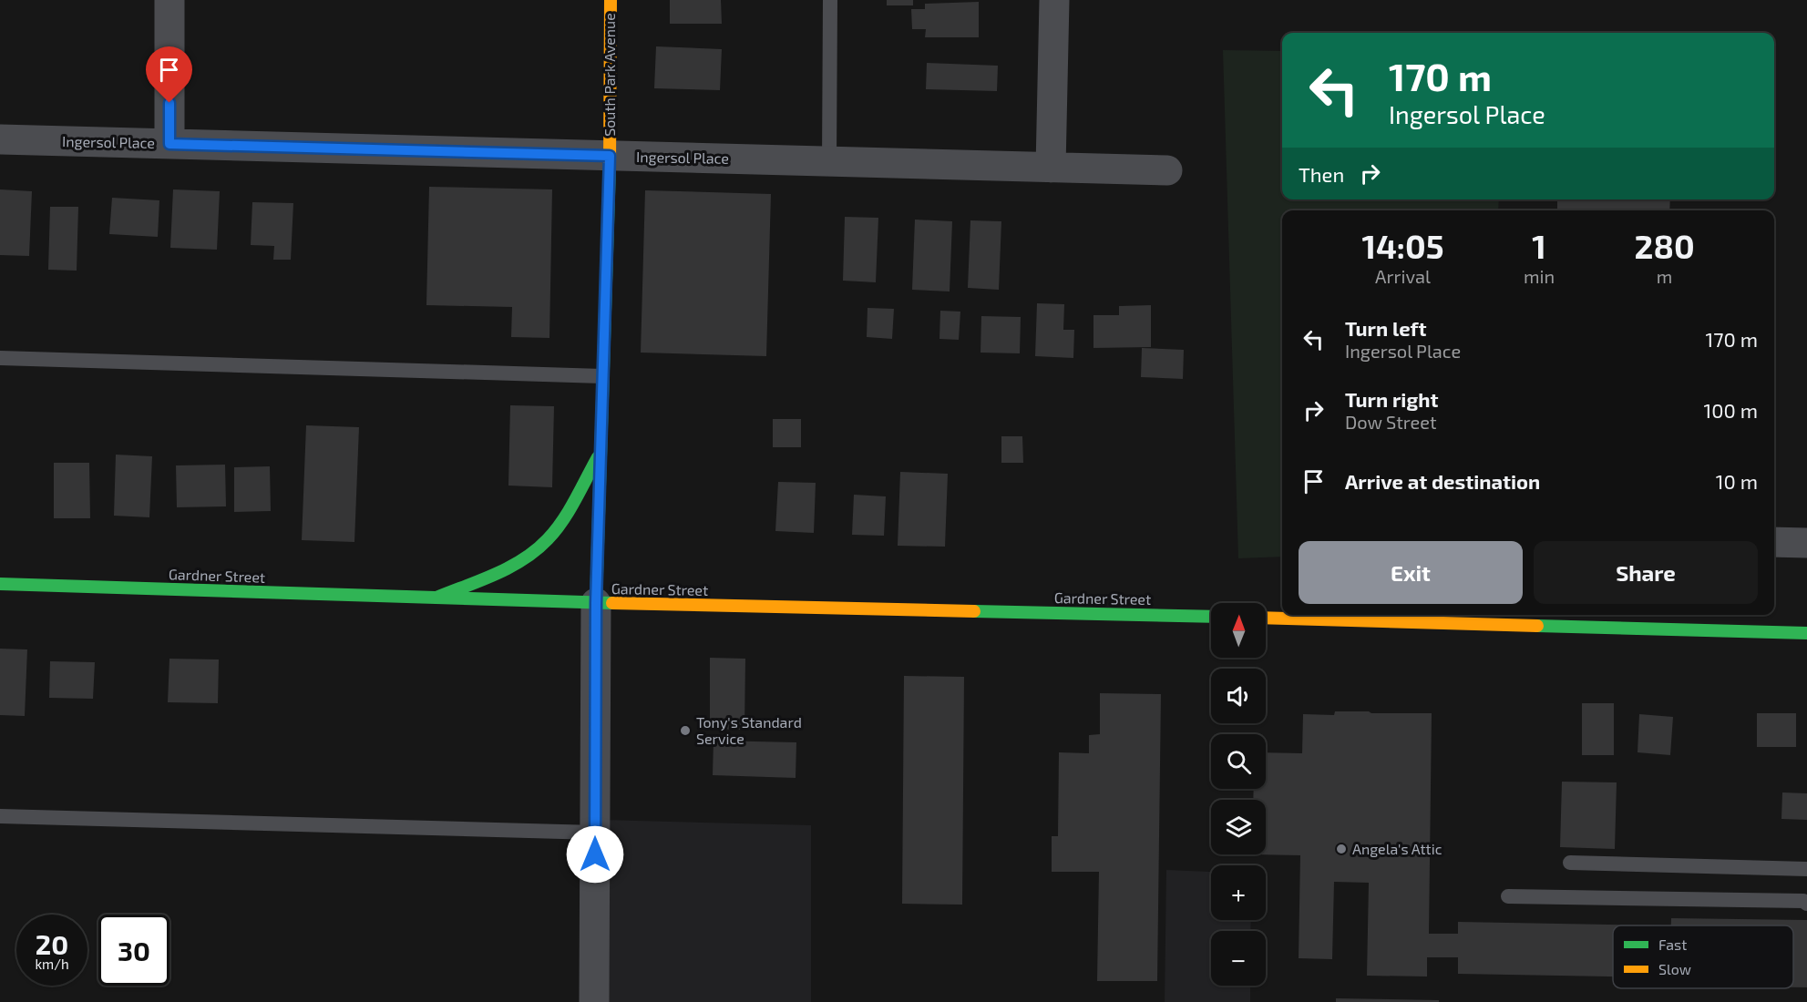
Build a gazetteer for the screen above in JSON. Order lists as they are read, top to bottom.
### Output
{
  "streets": {
    "main road": ["South Park Avenue", "Gardner Street"],
    "street": ["Ingersol Place"]
  },
  "crossings": [
    ["South Park Avenue", "Ingersol Place"],
    ["South Park Avenue", "Gardner Street"]
  ],
  "places": ["Tony's Standard Service", "Angela's Attic"],
  "legend": ["Fast", "Slow"],
  "north": "top",
  "page": {
    "turn": ["170 m", "Ingersol Place"],
    "then": "Then",
    "eta": [
      "14:05",
      "Arrival",
      "1",
      "min",
      "280",
      "m"
    ],
    "list": [
      {
        "name": "Turn left",
        "note": "Ingersol Place",
        "value": "170 m"
      },
      {
        "name": "Turn right",
        "note": "Dow Street",
        "value": "100 m"
      },
      {
        "name": "Arrive at destination",
        "value": "10 m"
      }
    ],
    "buttons": ["Exit", "Share"],
    "map_buttons": ["+", "−"],
    "speed": "20 km/h",
    "limit": "30"
  }
}
